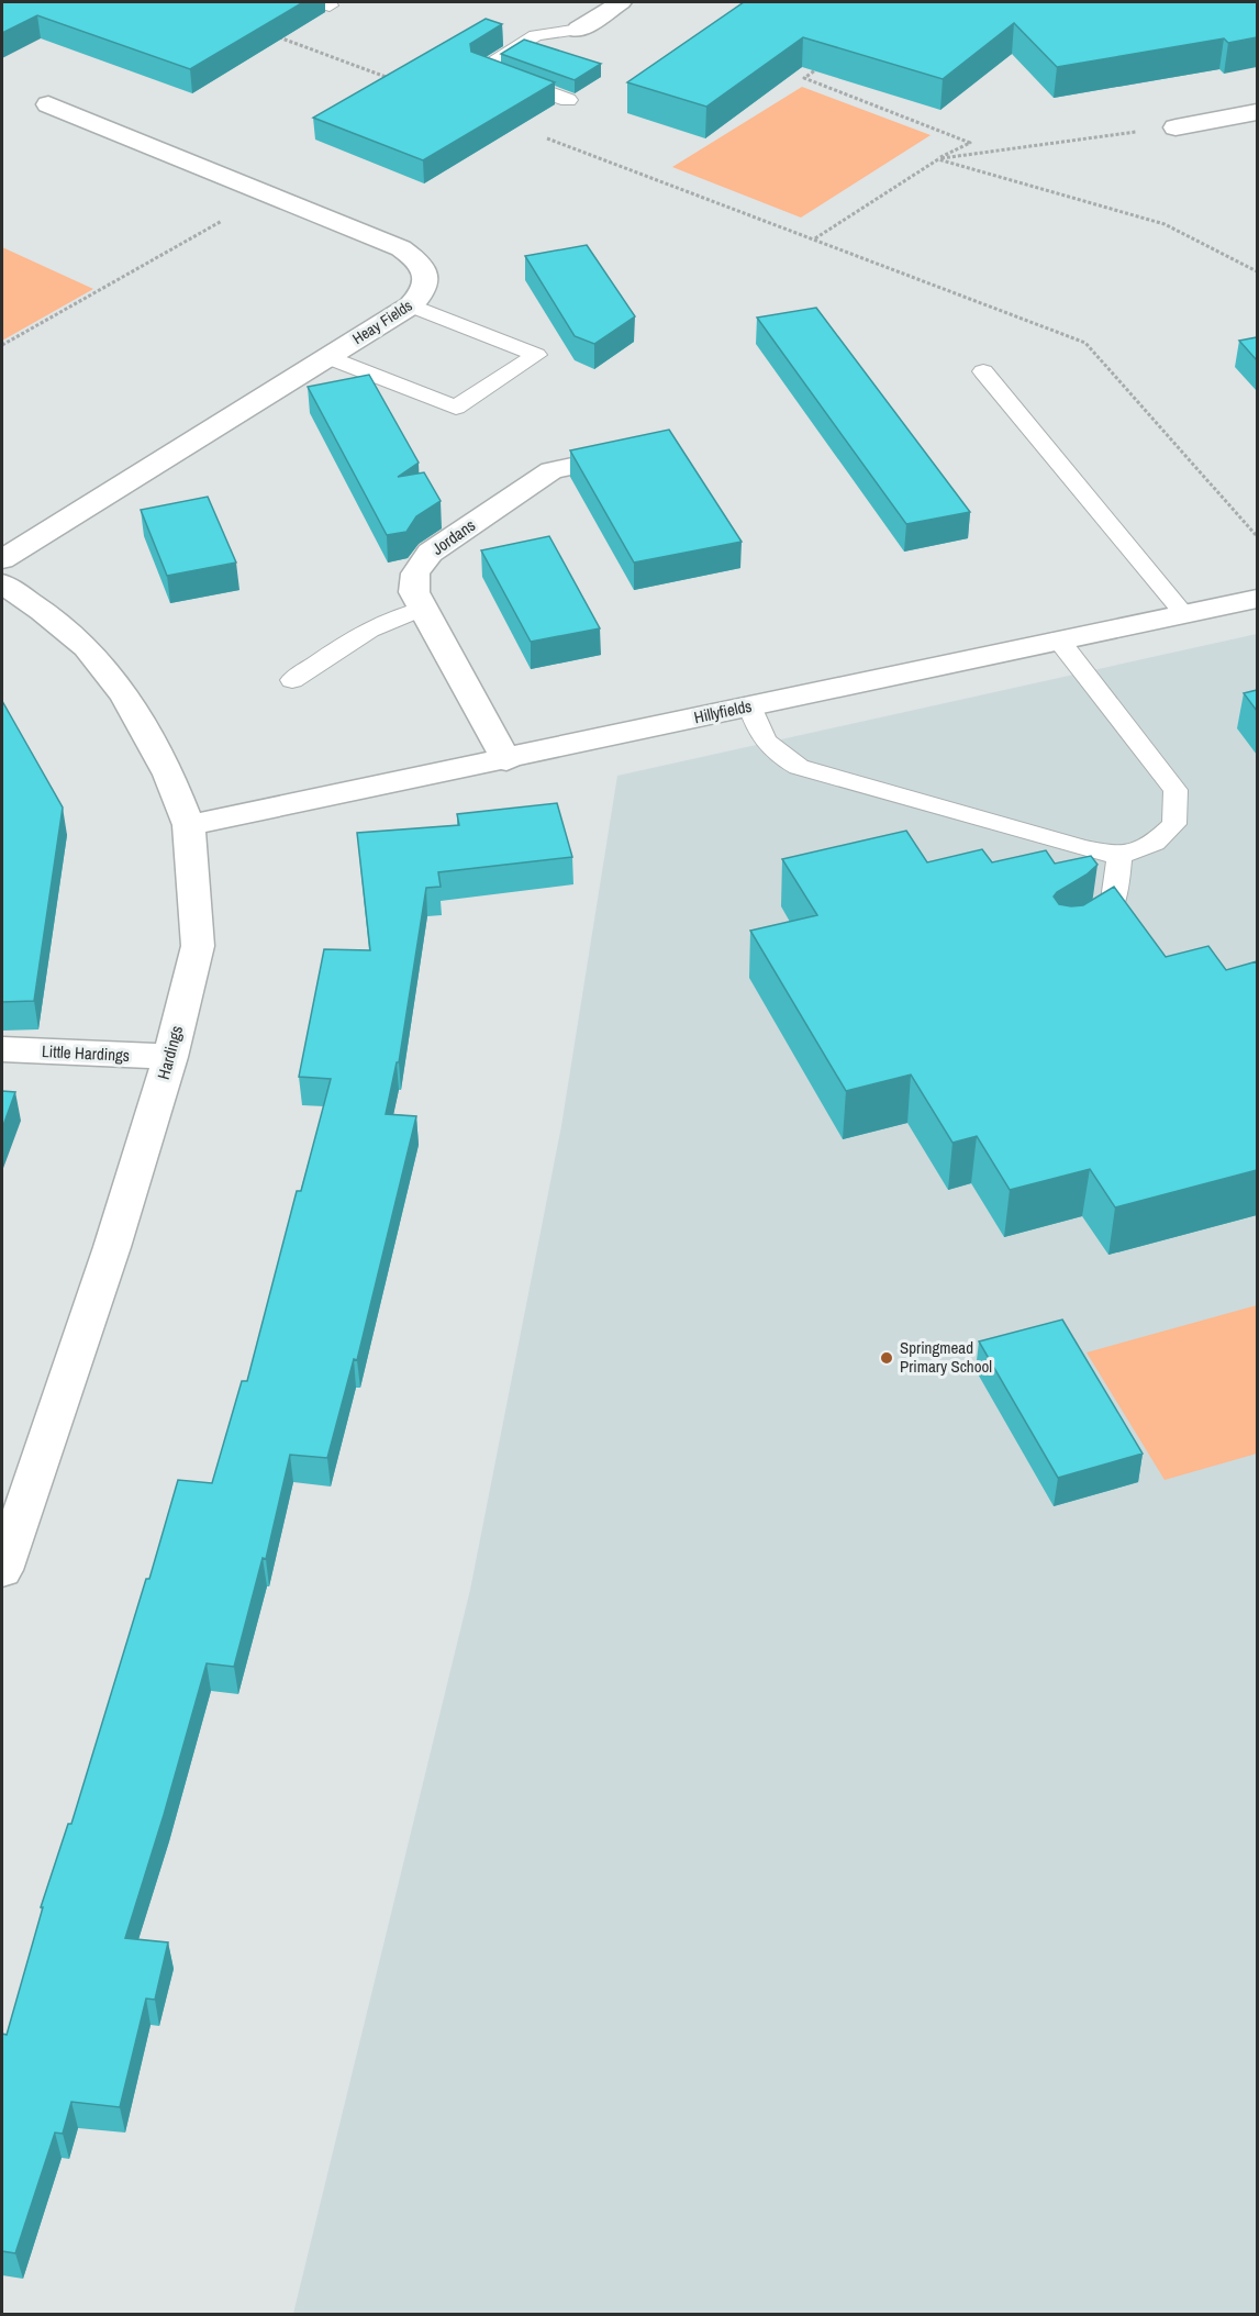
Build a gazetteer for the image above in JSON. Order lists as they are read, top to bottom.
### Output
{
  "streets": {
    "street": [
      "Heay Fields",
      "Jordans",
      "Hillyfields",
      "Hardings",
      "Little Hardings"
    ]
  },
  "crossings": [
    ["Jordans", "Hillyfields"],
    ["Hillyfields", "Hardings"],
    ["Hardings", "Little Hardings"]
  ],
  "places": ["Springmead Primary School"]
}
